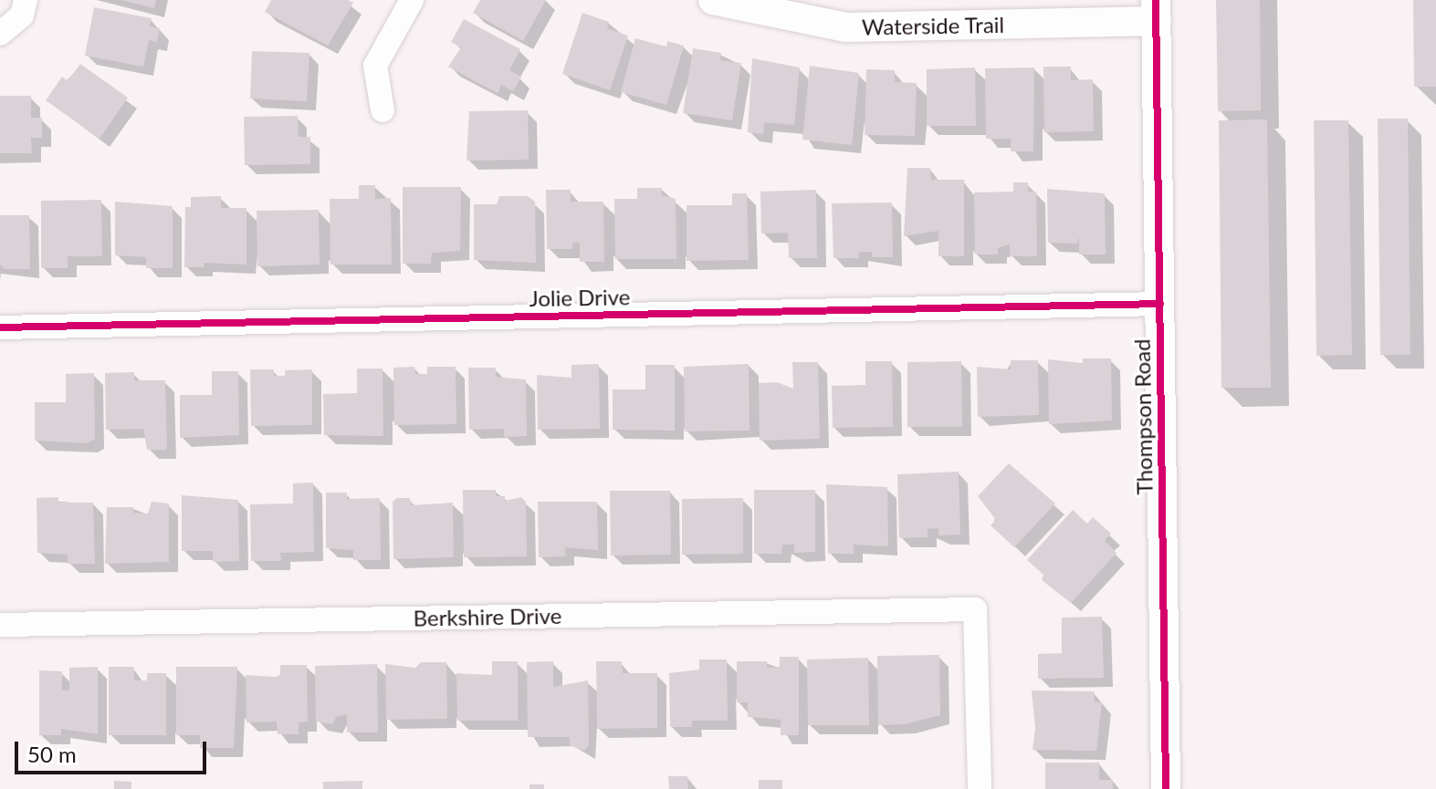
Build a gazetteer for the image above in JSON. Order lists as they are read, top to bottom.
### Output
{
  "streets": {
    "street": [
      "Waterside Trail",
      "Jolie Drive",
      "Thompson Road",
      "Berkshire Drive"
    ]
  },
  "crossings": [
    ["Waterside Trail", "Thompson Road"],
    ["Jolie Drive", "Thompson Road"]
  ],
  "scale_bar": "50 m"
}
